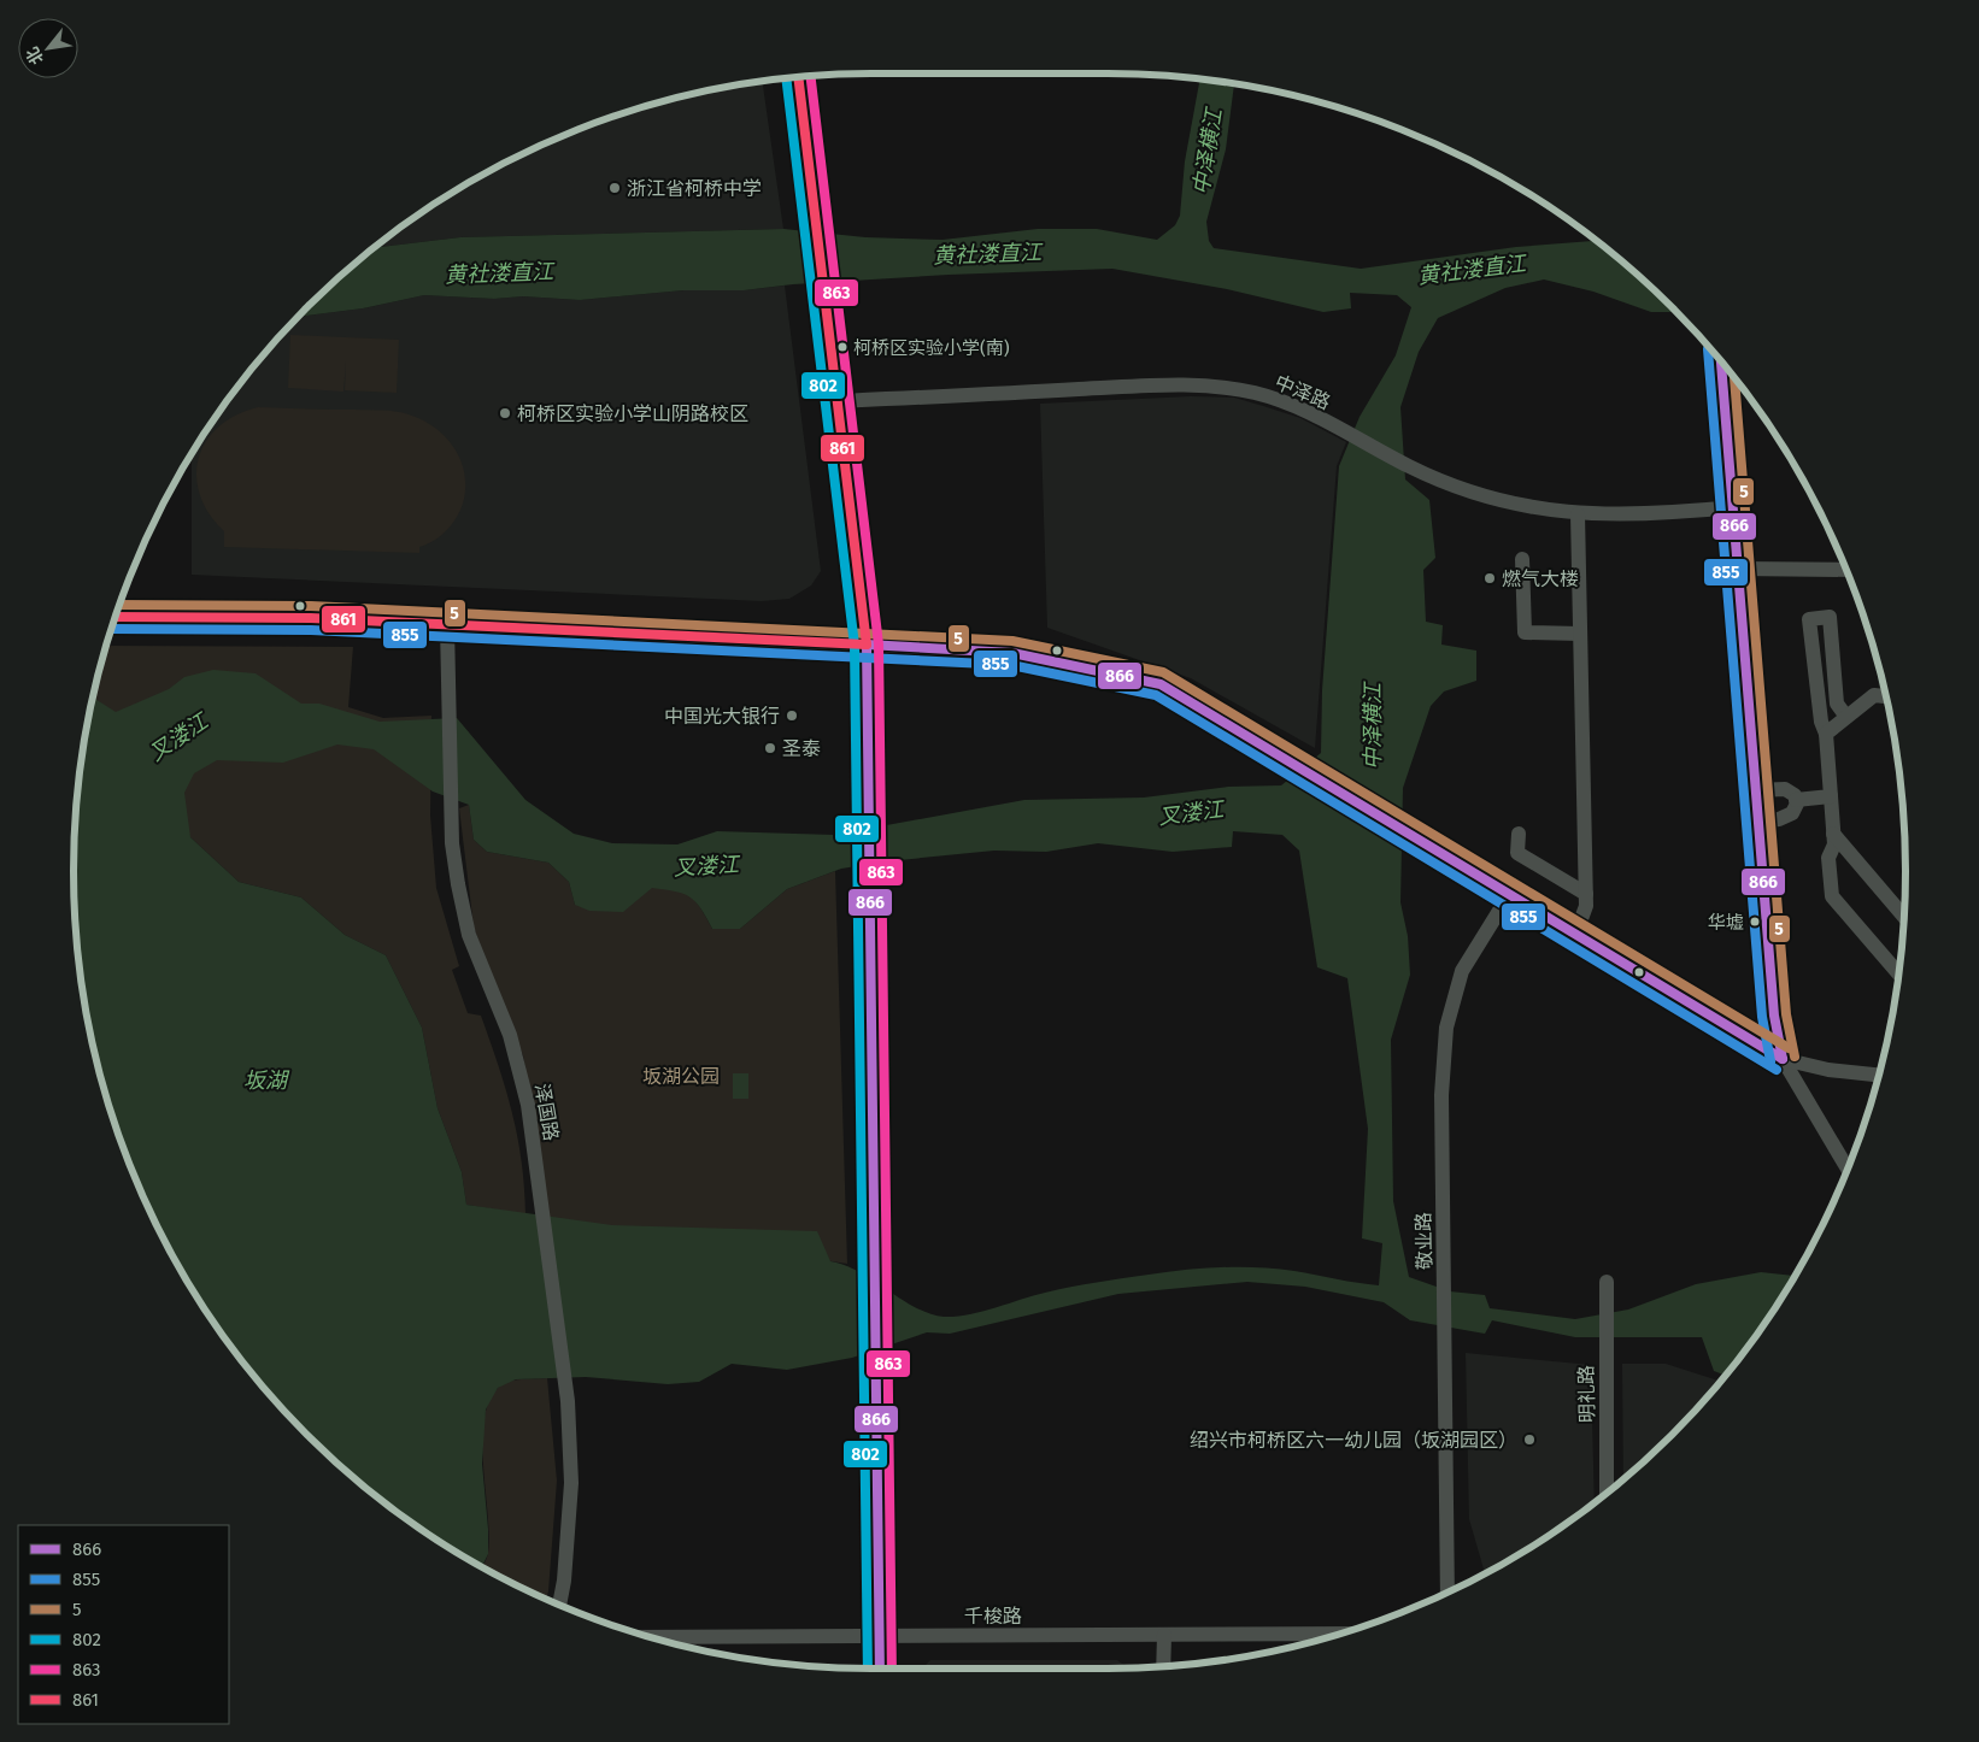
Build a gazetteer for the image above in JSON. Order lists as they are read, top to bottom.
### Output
{
  "streets": {
    "street": [
      "中泽路",
      "泽国路",
      "敬业路",
      "明礼路",
      "千梭路"
    ]
  },
  "water": [
    "中泽横江",
    "黄社溇直江",
    "叉溇江",
    "坂湖"
  ],
  "parks": ["坂湖公园"],
  "places": [
    "浙江省柯桥中学",
    "柯桥区实验小学(南)",
    "柯桥区实验小学山阴路校区",
    "燃气大楼",
    "中国光大银行",
    "圣泰",
    "华墟",
    "绍兴市柯桥区六一幼儿园（坂湖园区）"
  ],
  "lines": [
    "transit line 863",
    "transit line 861",
    "transit line 802",
    "transit line 855",
    "transit line 866",
    "transit line 5"
  ],
  "legend": [
    "866",
    "855",
    "5",
    "802",
    "863",
    "861"
  ],
  "north": "bottom left"
}
